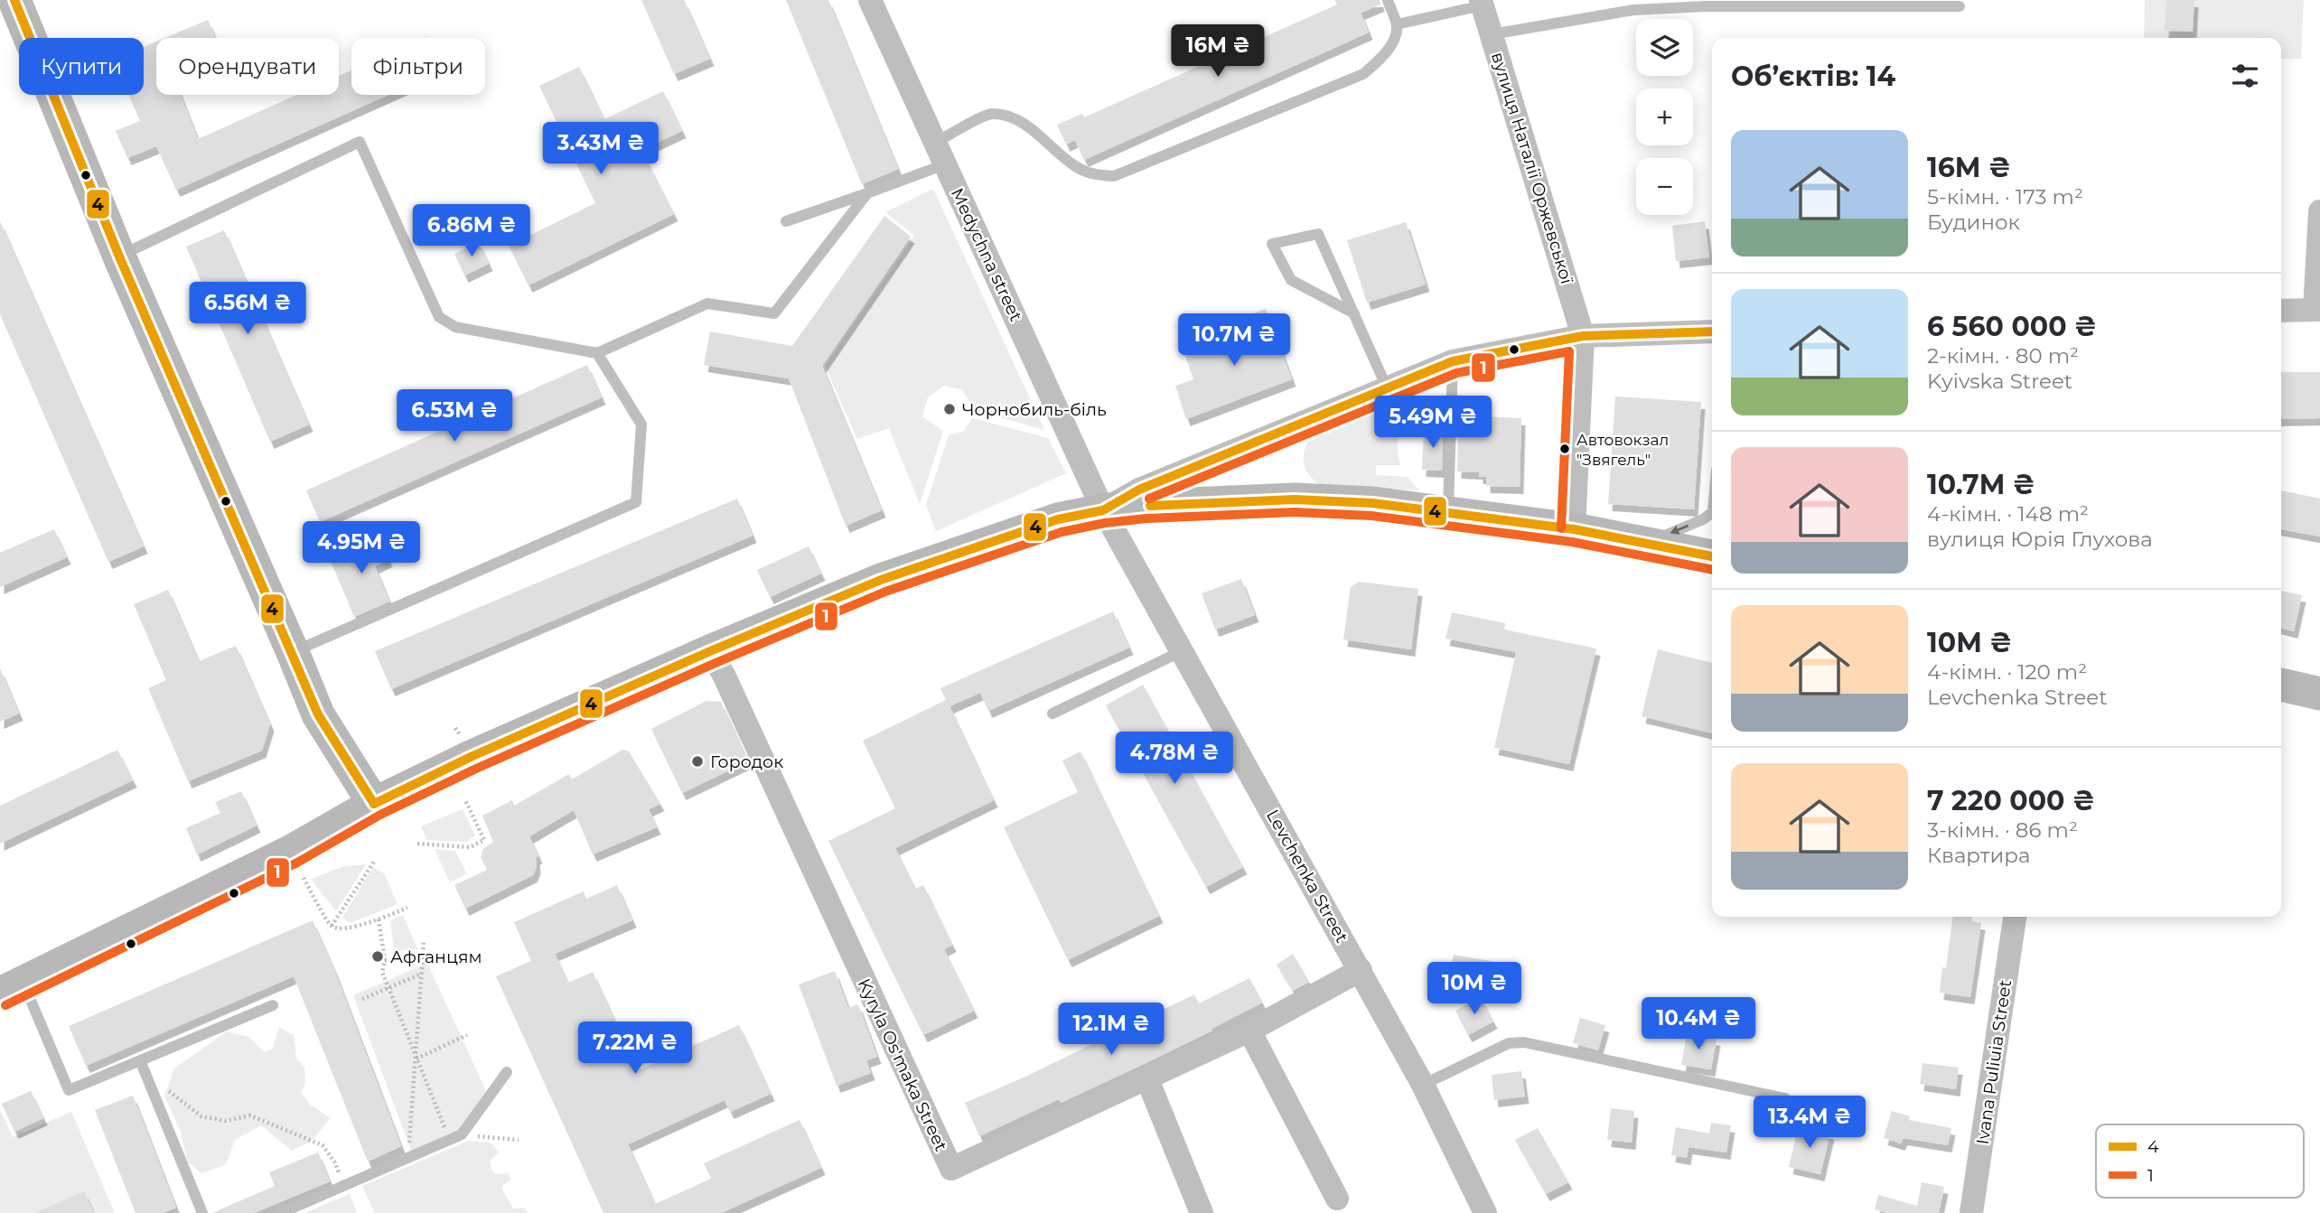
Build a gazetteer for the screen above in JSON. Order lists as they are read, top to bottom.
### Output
{
  "streets": {
    "street": [
      "вулиця Наталії Оржевської",
      "Medychna street",
      "Levchenka Street",
      "Ivana Puliuia Street",
      "Kyryla Osʹmaka Street"
    ]
  },
  "crossings": [
    ["Medychna street", "Levchenka Street"],
    ["Levchenka Street", "Kyryla Osʹmaka Street"]
  ],
  "places": [
    "Чорнобиль-біль",
    "Автовокзал \"Звягель\"",
    "Городок",
    "Афганцям"
  ],
  "lines": ["transit line 4", "transit line 1"],
  "legend": ["4", "1"],
  "page": {
    "map_buttons": ["+", "−"],
    "price": [
      "16M ₴",
      "3.43M ₴",
      "6.86M ₴",
      "6.56M ₴",
      "10.7M ₴",
      "6.53M ₴",
      "5.49M ₴",
      "4.95M ₴",
      "4.78M ₴",
      "10M ₴",
      "10.4M ₴",
      "12.1M ₴",
      "7.22M ₴",
      "13.4M ₴"
    ],
    "chip": ["Купити", "Орендувати", "Фільтри"],
    "heading": "Об’єктів: 14",
    "list": [
      {
        "name": "16M ₴",
        "note": "5-кімн. · 173 m² · Будинок"
      },
      {
        "name": "6 560 000 ₴",
        "note": "2-кімн. · 80 m² · Kyivska Street"
      },
      {
        "name": "10.7M ₴",
        "note": "4-кімн. · 148 m² · вулиця Юрія Глухова"
      },
      {
        "name": "10M ₴",
        "note": "4-кімн. · 120 m² · Levchenka Street"
      },
      {
        "name": "7 220 000 ₴",
        "note": "3-кімн. · 86 m² · Квартира"
      }
    ]
  }
}
